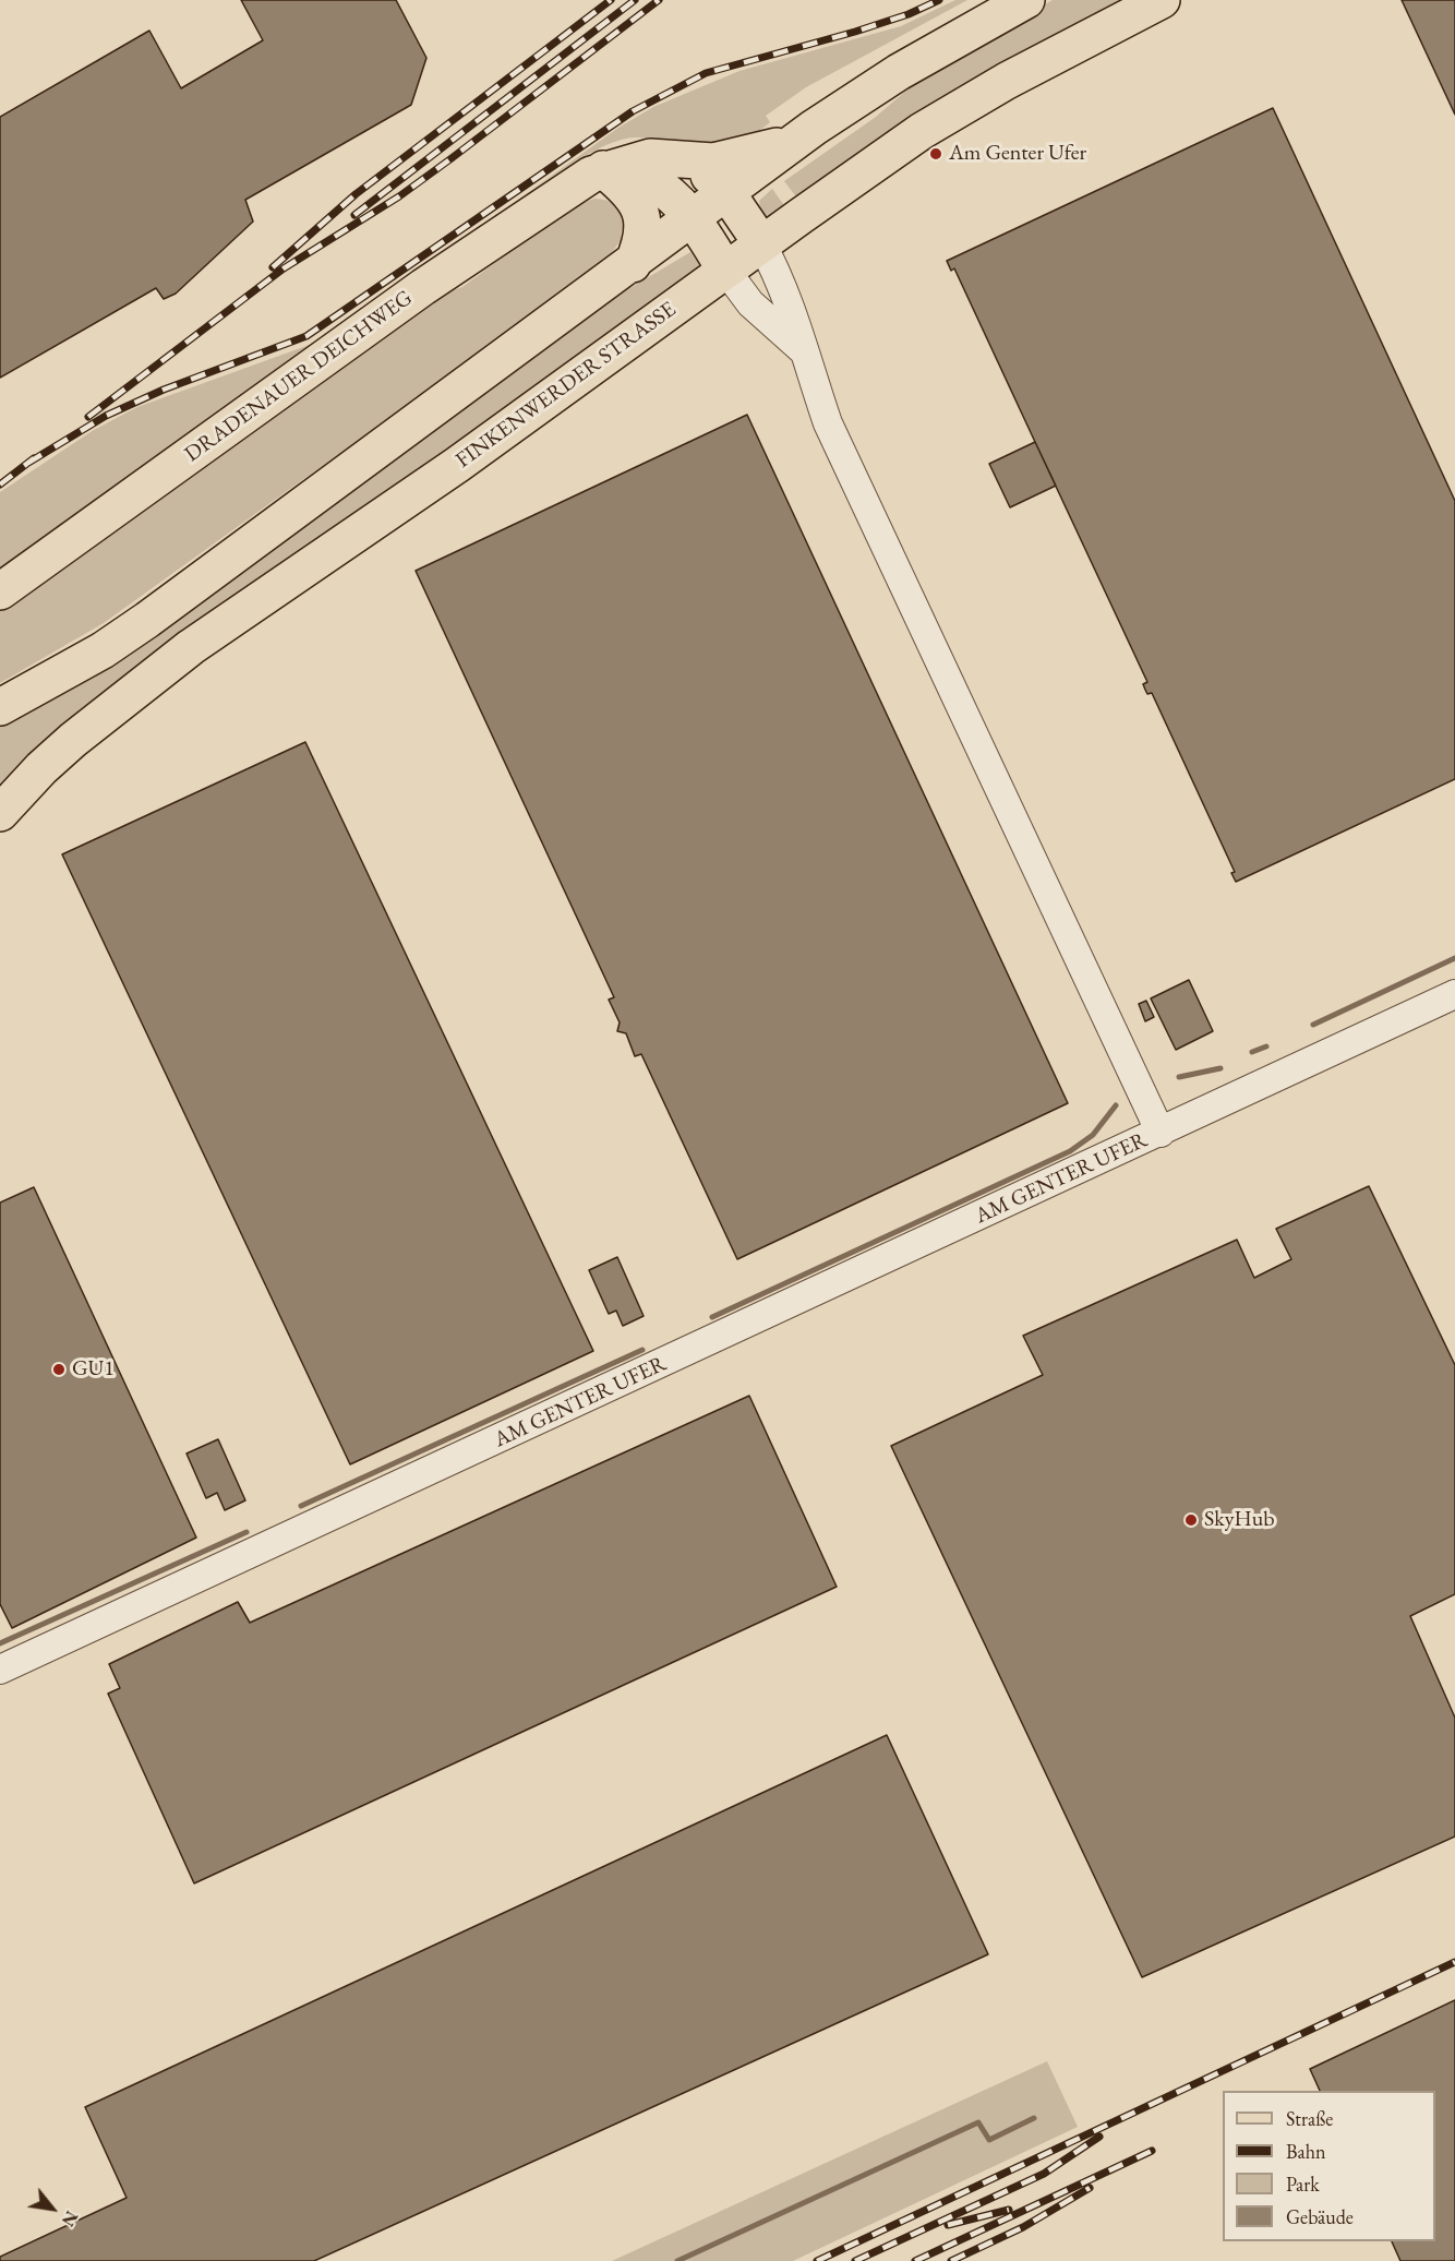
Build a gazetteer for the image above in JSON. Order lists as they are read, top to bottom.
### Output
{
  "streets": {
    "main road": ["DRADENAUER DEICHWEG", "FINKENWERDER STRASSE"],
    "street": ["AM GENTER UFER"]
  },
  "crossings": [
    ["FINKENWERDER STRASSE", "AM GENTER UFER"]
  ],
  "places": ["Am Genter Ufer", "GU1", "SkyHub"],
  "legend": [
    "Straße",
    "Bahn",
    "Park",
    "Gebäude"
  ],
  "north": "bottom right"
}
